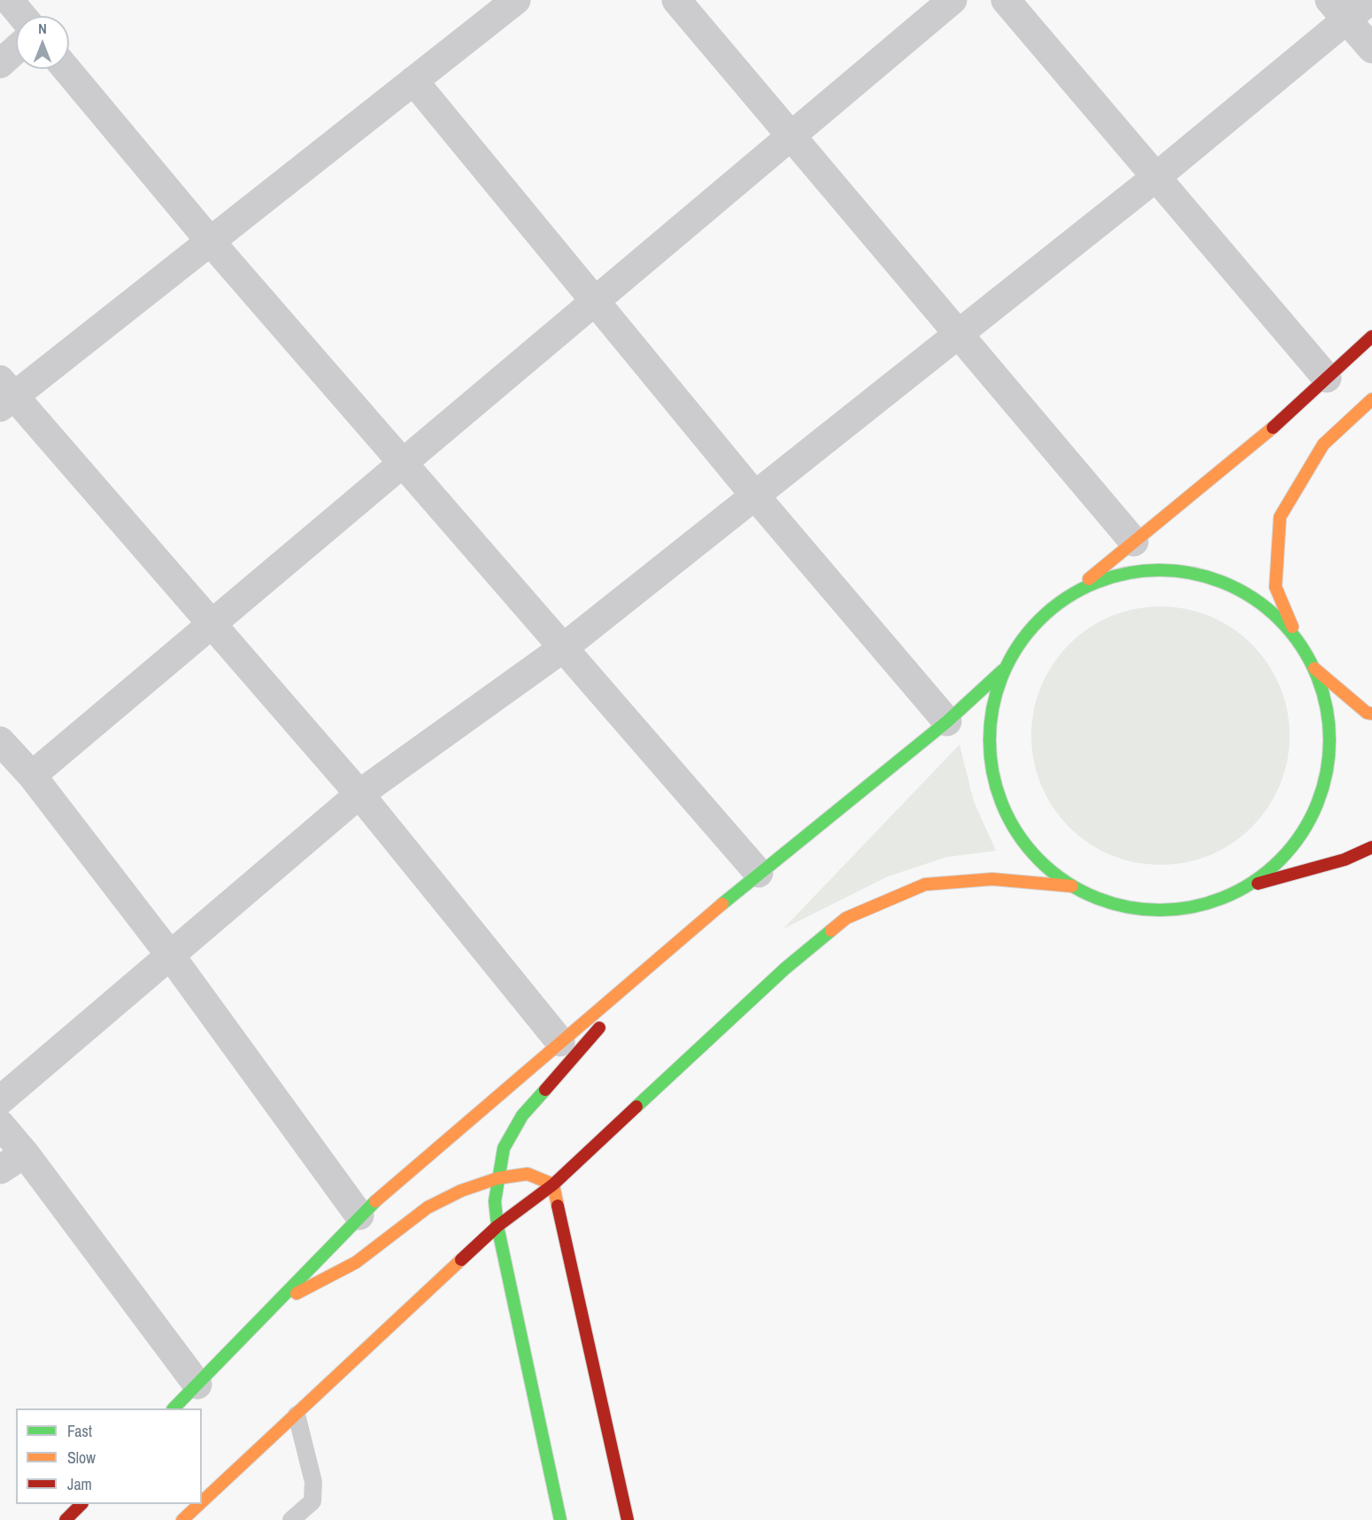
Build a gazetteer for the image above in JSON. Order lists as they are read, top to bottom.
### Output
{
  "legend": ["Fast", "Slow", "Jam"],
  "north": "top"
}
